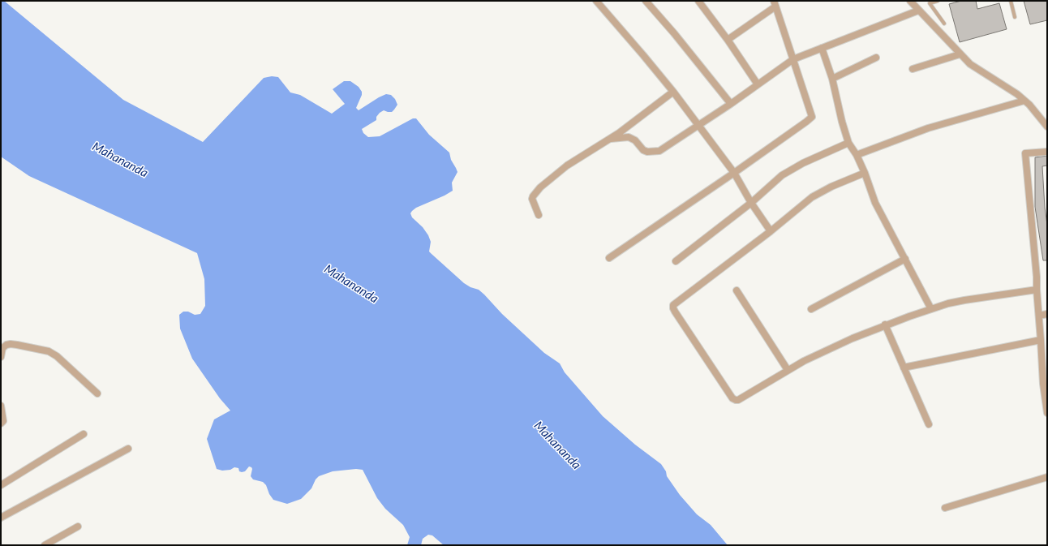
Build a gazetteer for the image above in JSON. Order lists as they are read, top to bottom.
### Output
{
  "water": ["Mahananda"]
}
